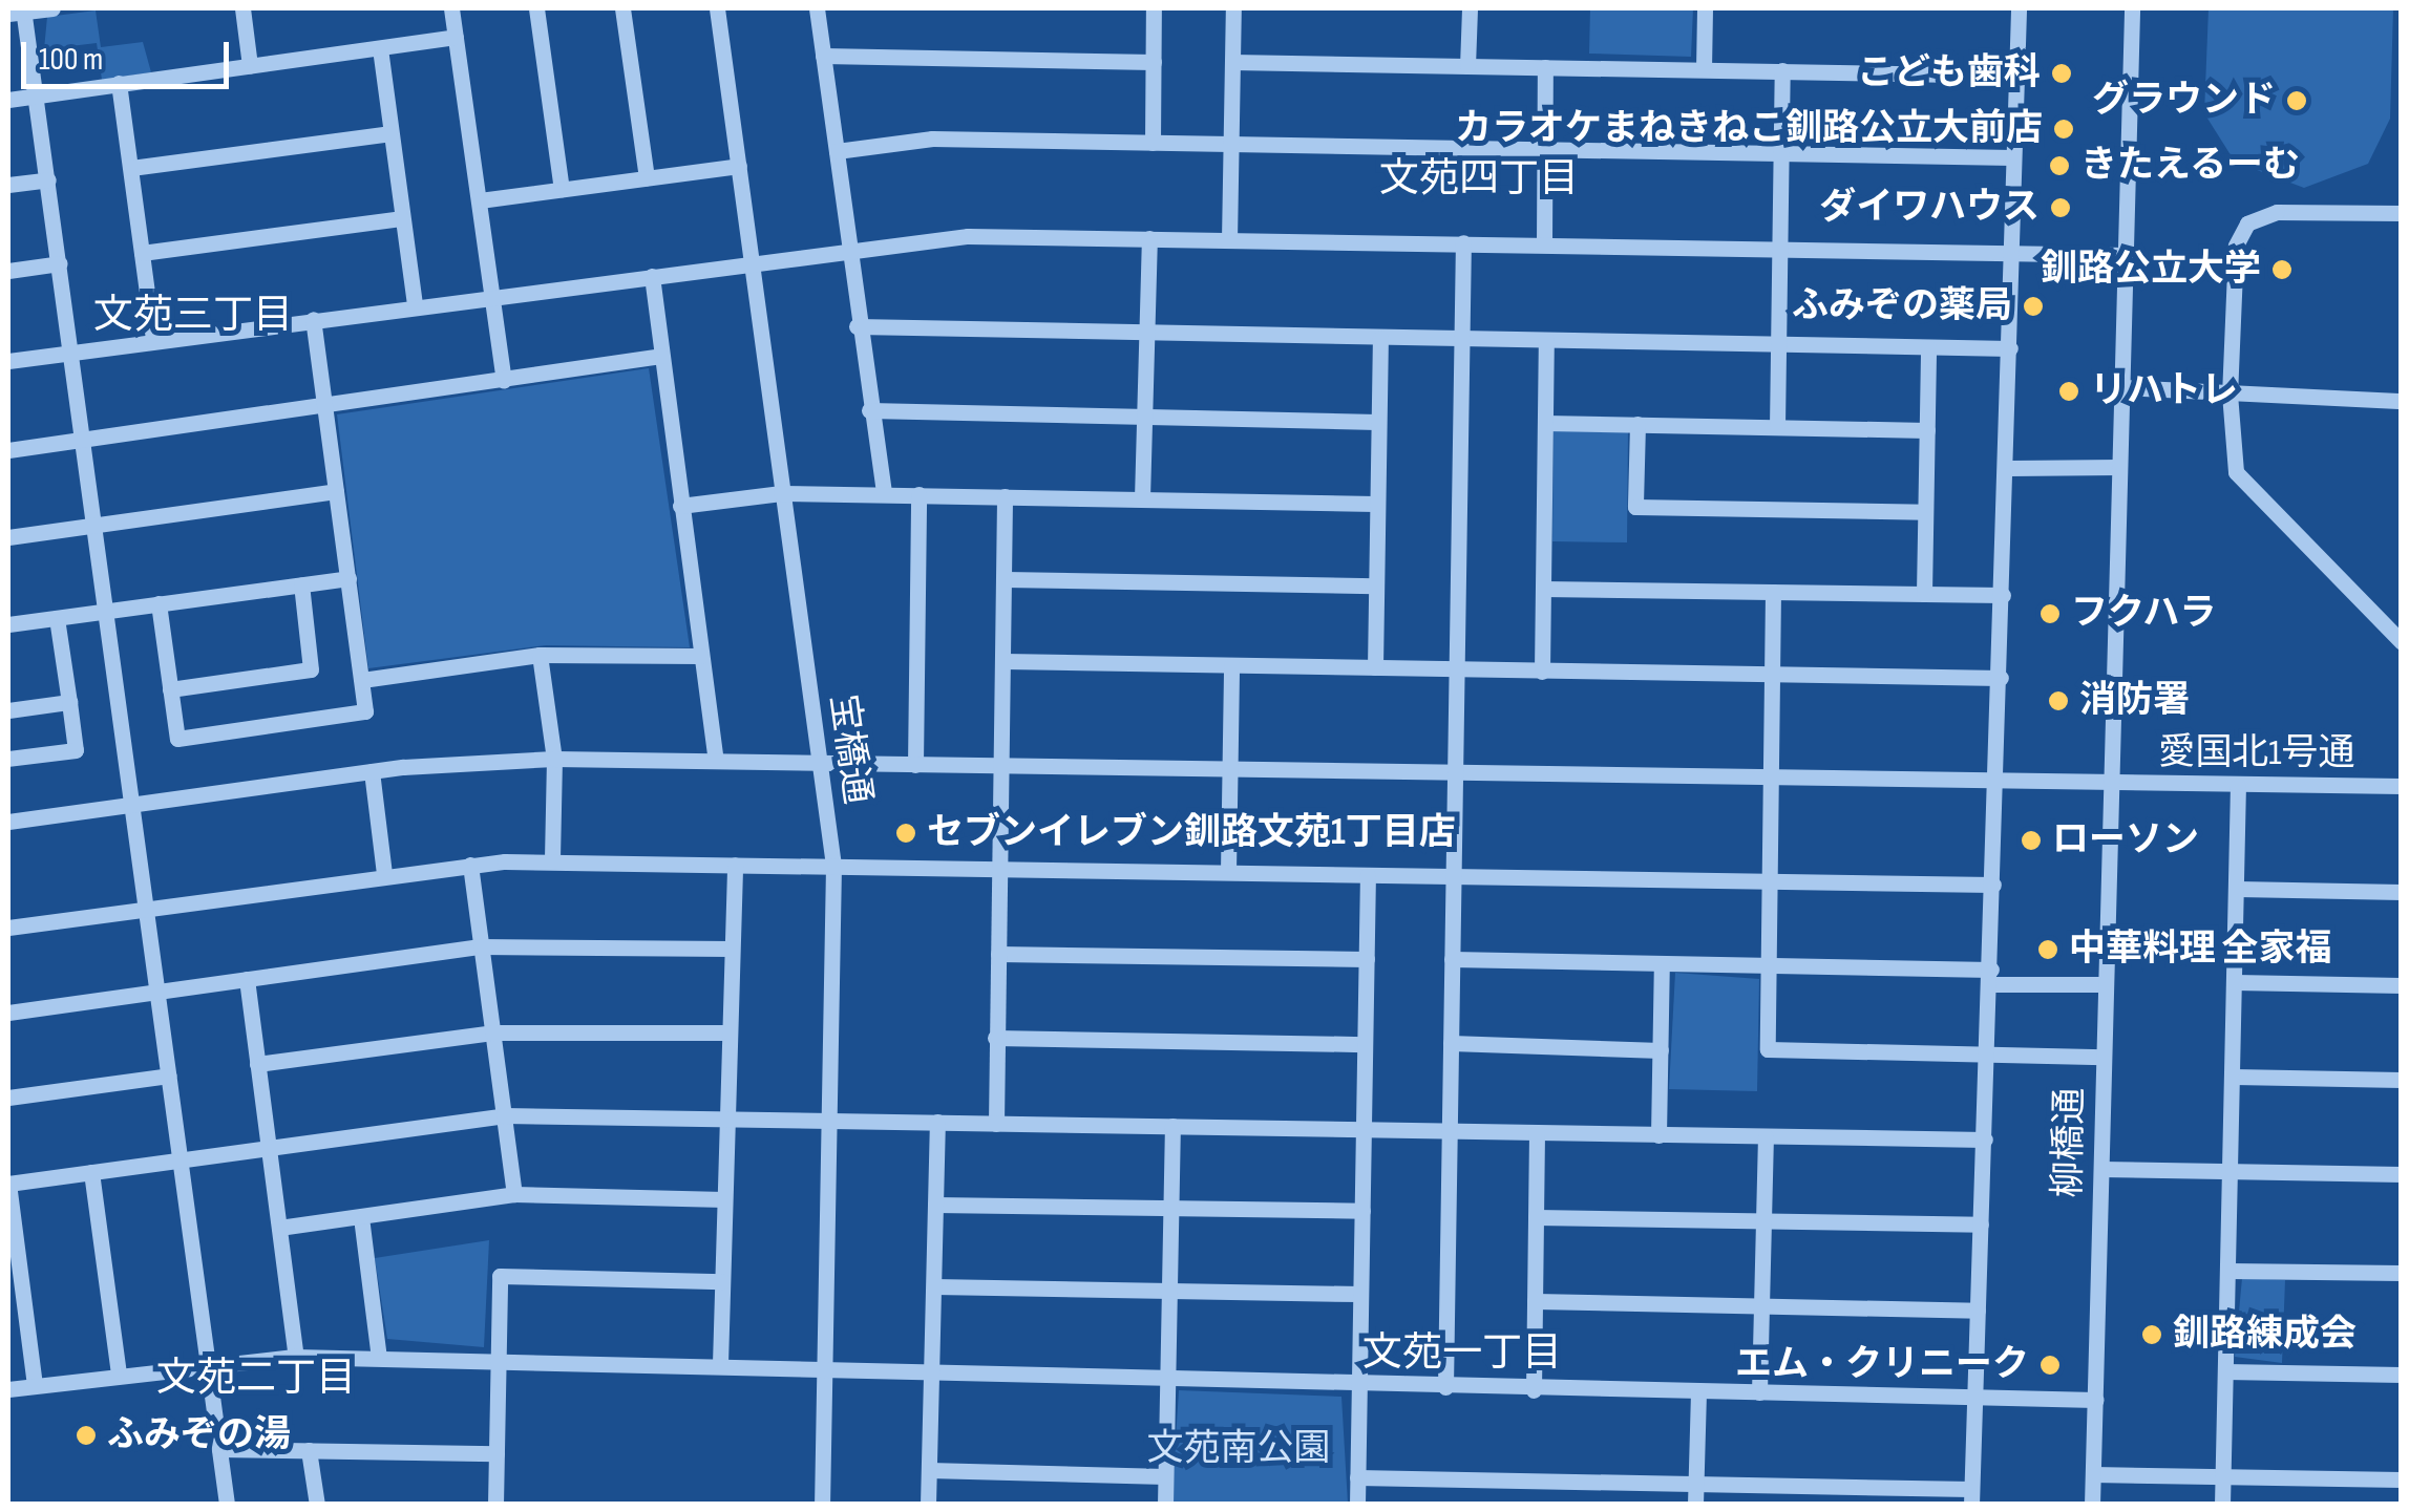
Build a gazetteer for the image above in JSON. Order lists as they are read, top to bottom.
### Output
{
  "streets": {
    "street": ["宝橋通", "愛国北1号通", "柳橋通"]
  },
  "crossings": [
    ["宝橋通", "愛国北1号通"],
    ["愛国北1号通", "柳橋通"]
  ],
  "districts": [
    "文苑四丁目",
    "文苑三丁目",
    "文苑一丁目",
    "文苑二丁目"
  ],
  "parks": ["文苑南公園"],
  "places": [
    "こども歯科",
    "グラウンド",
    "カラオケまねきねこ釧路公立大前店",
    "きたえるーむ",
    "ダイワハウス",
    "釧路公立大学",
    "ふみぞの薬局",
    "リハトレ",
    "フクハラ",
    "消防署",
    "セブンイレブン釧路文苑1丁目店",
    "ローソン",
    "中華料理 全家福",
    "釧路練成会",
    "エム・クリニーク",
    "ふみぞの湯"
  ],
  "scale_bar": "100 m"
}
